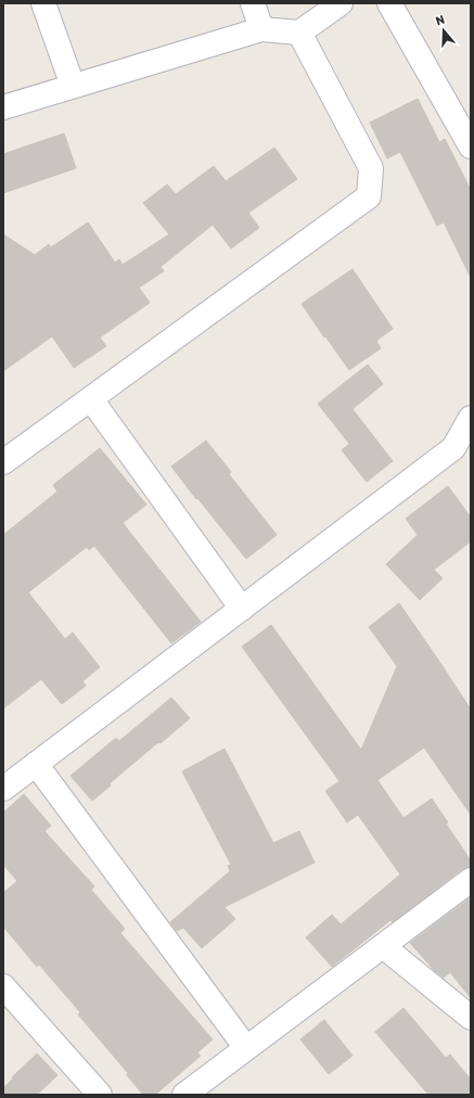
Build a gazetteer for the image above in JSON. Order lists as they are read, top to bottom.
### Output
{
  "north": "top"
}
